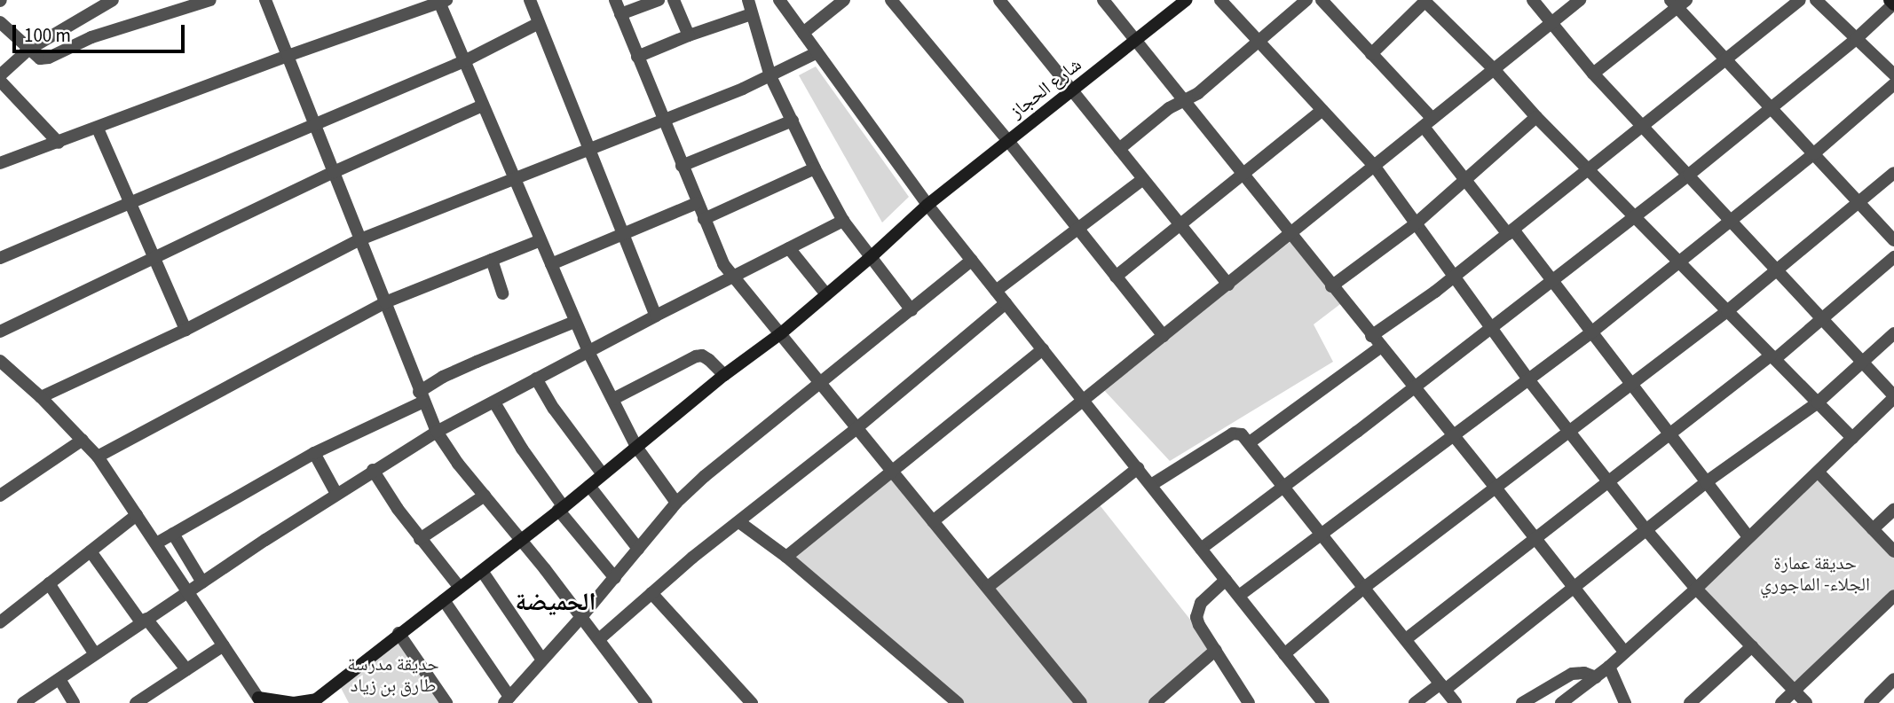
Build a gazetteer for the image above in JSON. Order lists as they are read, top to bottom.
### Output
{
  "streets": {
    "main road": ["شارع الحجاز"]
  },
  "districts": ["الحميضة"],
  "parks": ["حديقة عمارة الجلاء- الماجوري", "حديقة مدرسة طارق بن زياد"],
  "scale_bar": "100 m"
}
